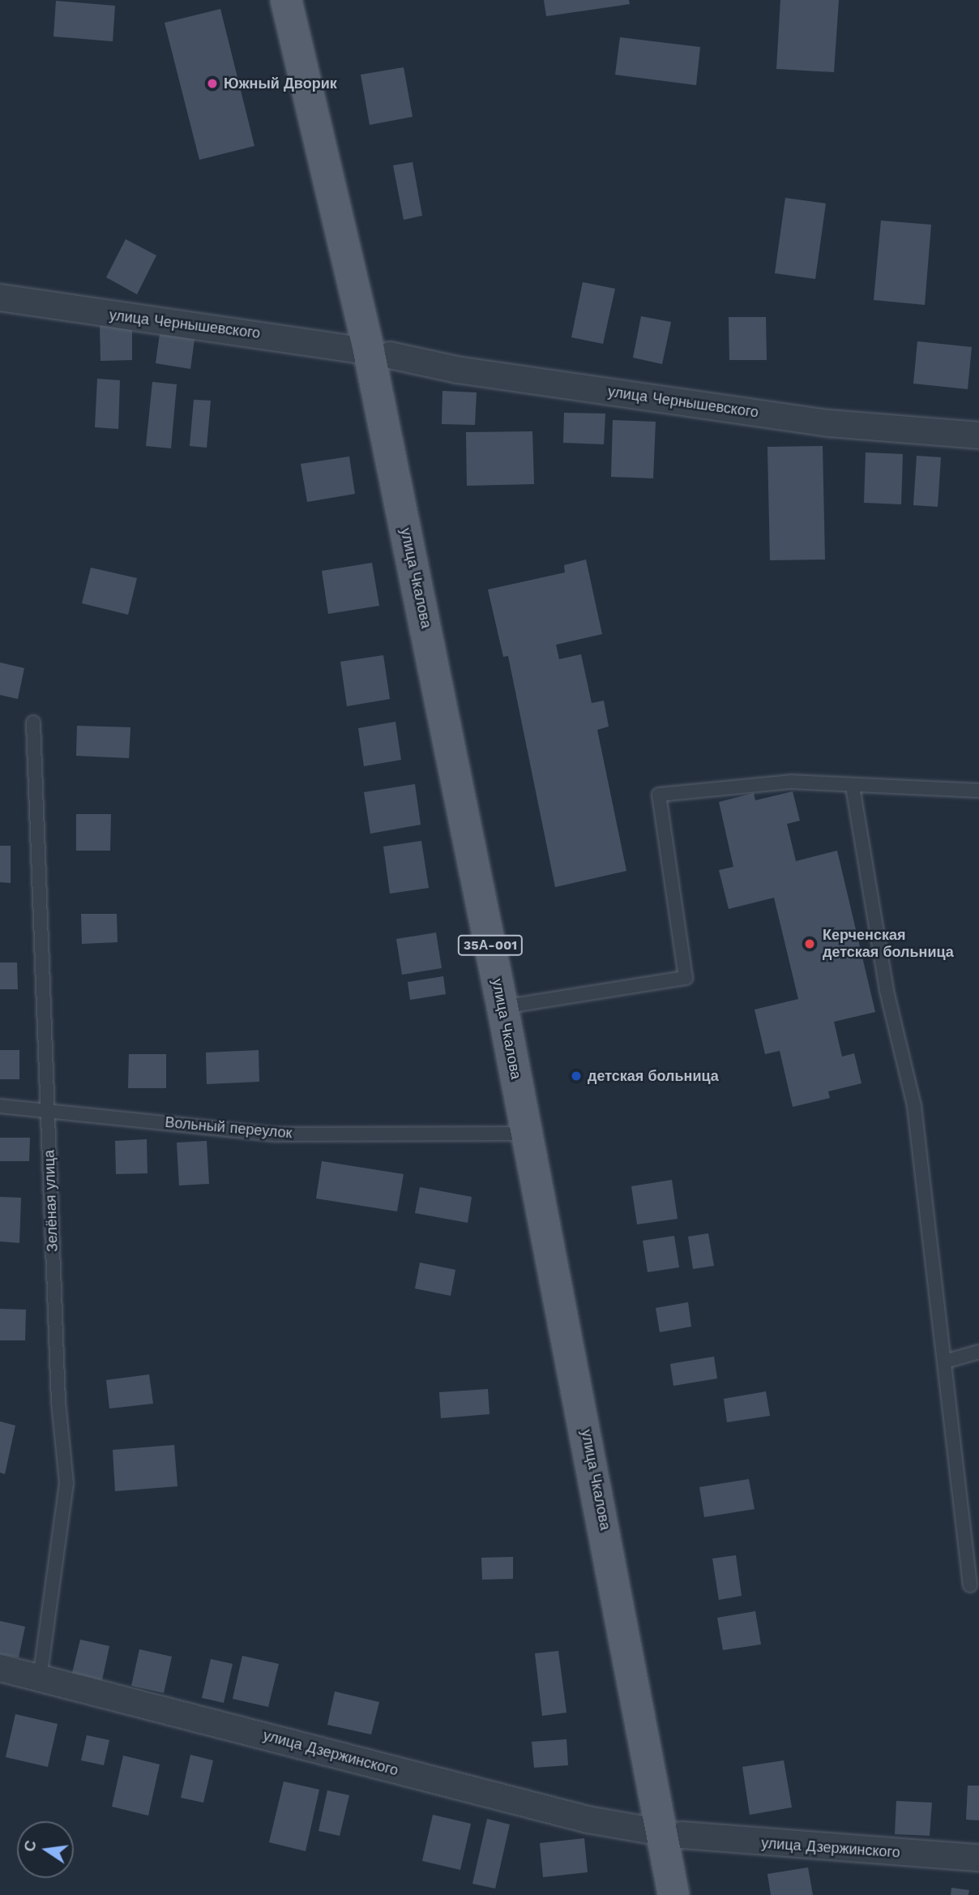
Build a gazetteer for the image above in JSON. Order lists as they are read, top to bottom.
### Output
{
  "streets": {
    "main road": ["улица Чкалова", "35А-001"],
    "street": ["улица Чернышевского", "улица Дзержинского"],
    "lane": ["Вольный переулок", "Зелёная улица"]
  },
  "crossings": [
    ["улица Чернышевского", "улица Чкалова"],
    ["улица Чкалова", "Вольный переулок"],
    ["улица Чкалова", "улица Дзержинского"],
    ["Вольный переулок", "Зелёная улица"],
    ["Зелёная улица", "улица Дзержинского"]
  ],
  "places": ["Южный Дворик", "Керченская детская больница", "детская больница"],
  "north": "left"
}
